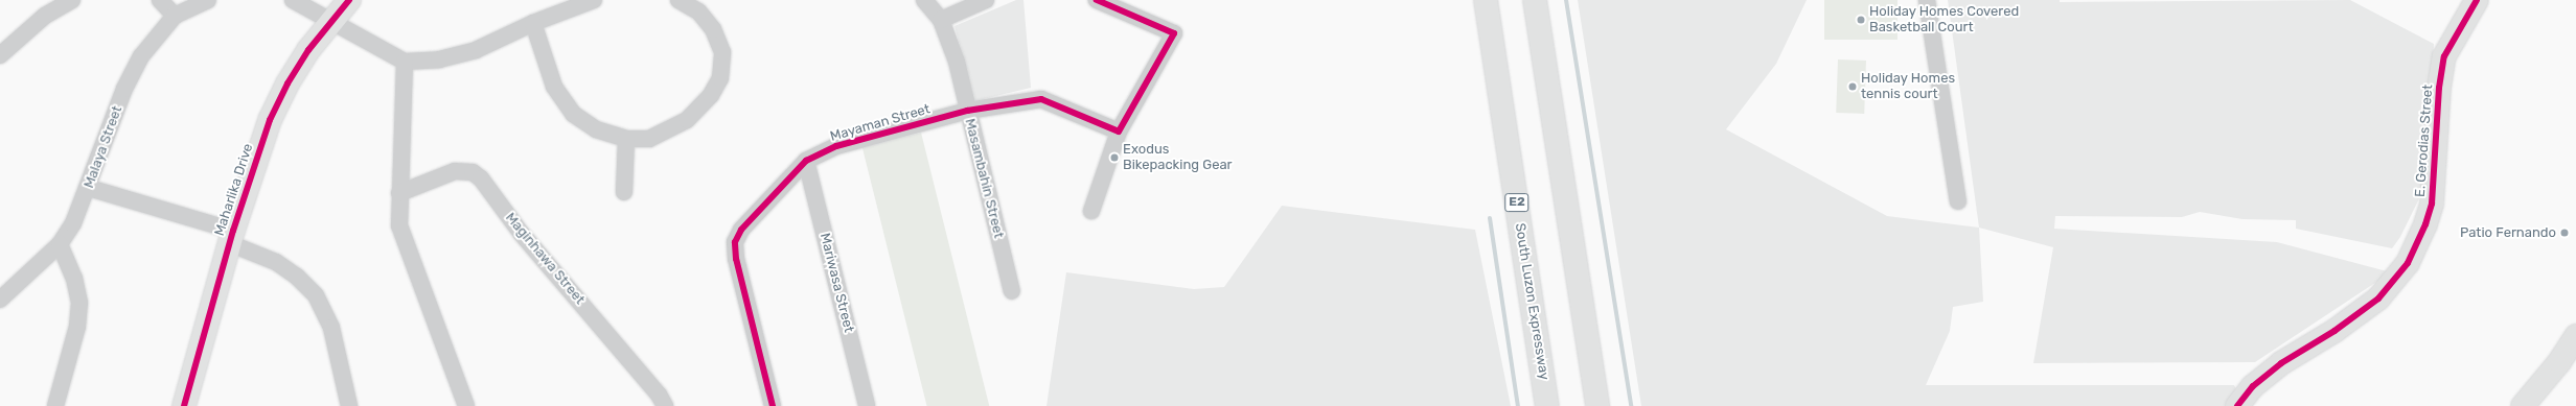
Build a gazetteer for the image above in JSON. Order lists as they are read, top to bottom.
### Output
{
  "streets": {
    "main road": [
      "E. Gerodias Street",
      "Maharlika Drive",
      "E2",
      "South Luzon Expressway"
    ],
    "street": [
      "Mayaman Street",
      "Malaya Street",
      "Masambahin Street",
      "Maginhawa Street",
      "Mariwasa Street"
    ]
  },
  "crossings": [
    ["Mayaman Street", "Masambahin Street"],
    ["Mayaman Street", "Mariwasa Street"]
  ],
  "places": [
    "Holiday Homes Covered Basketball Court",
    "Holiday Homes tennis court",
    "Exodus Bikepacking Gear",
    "Patio Fernando"
  ]
}
